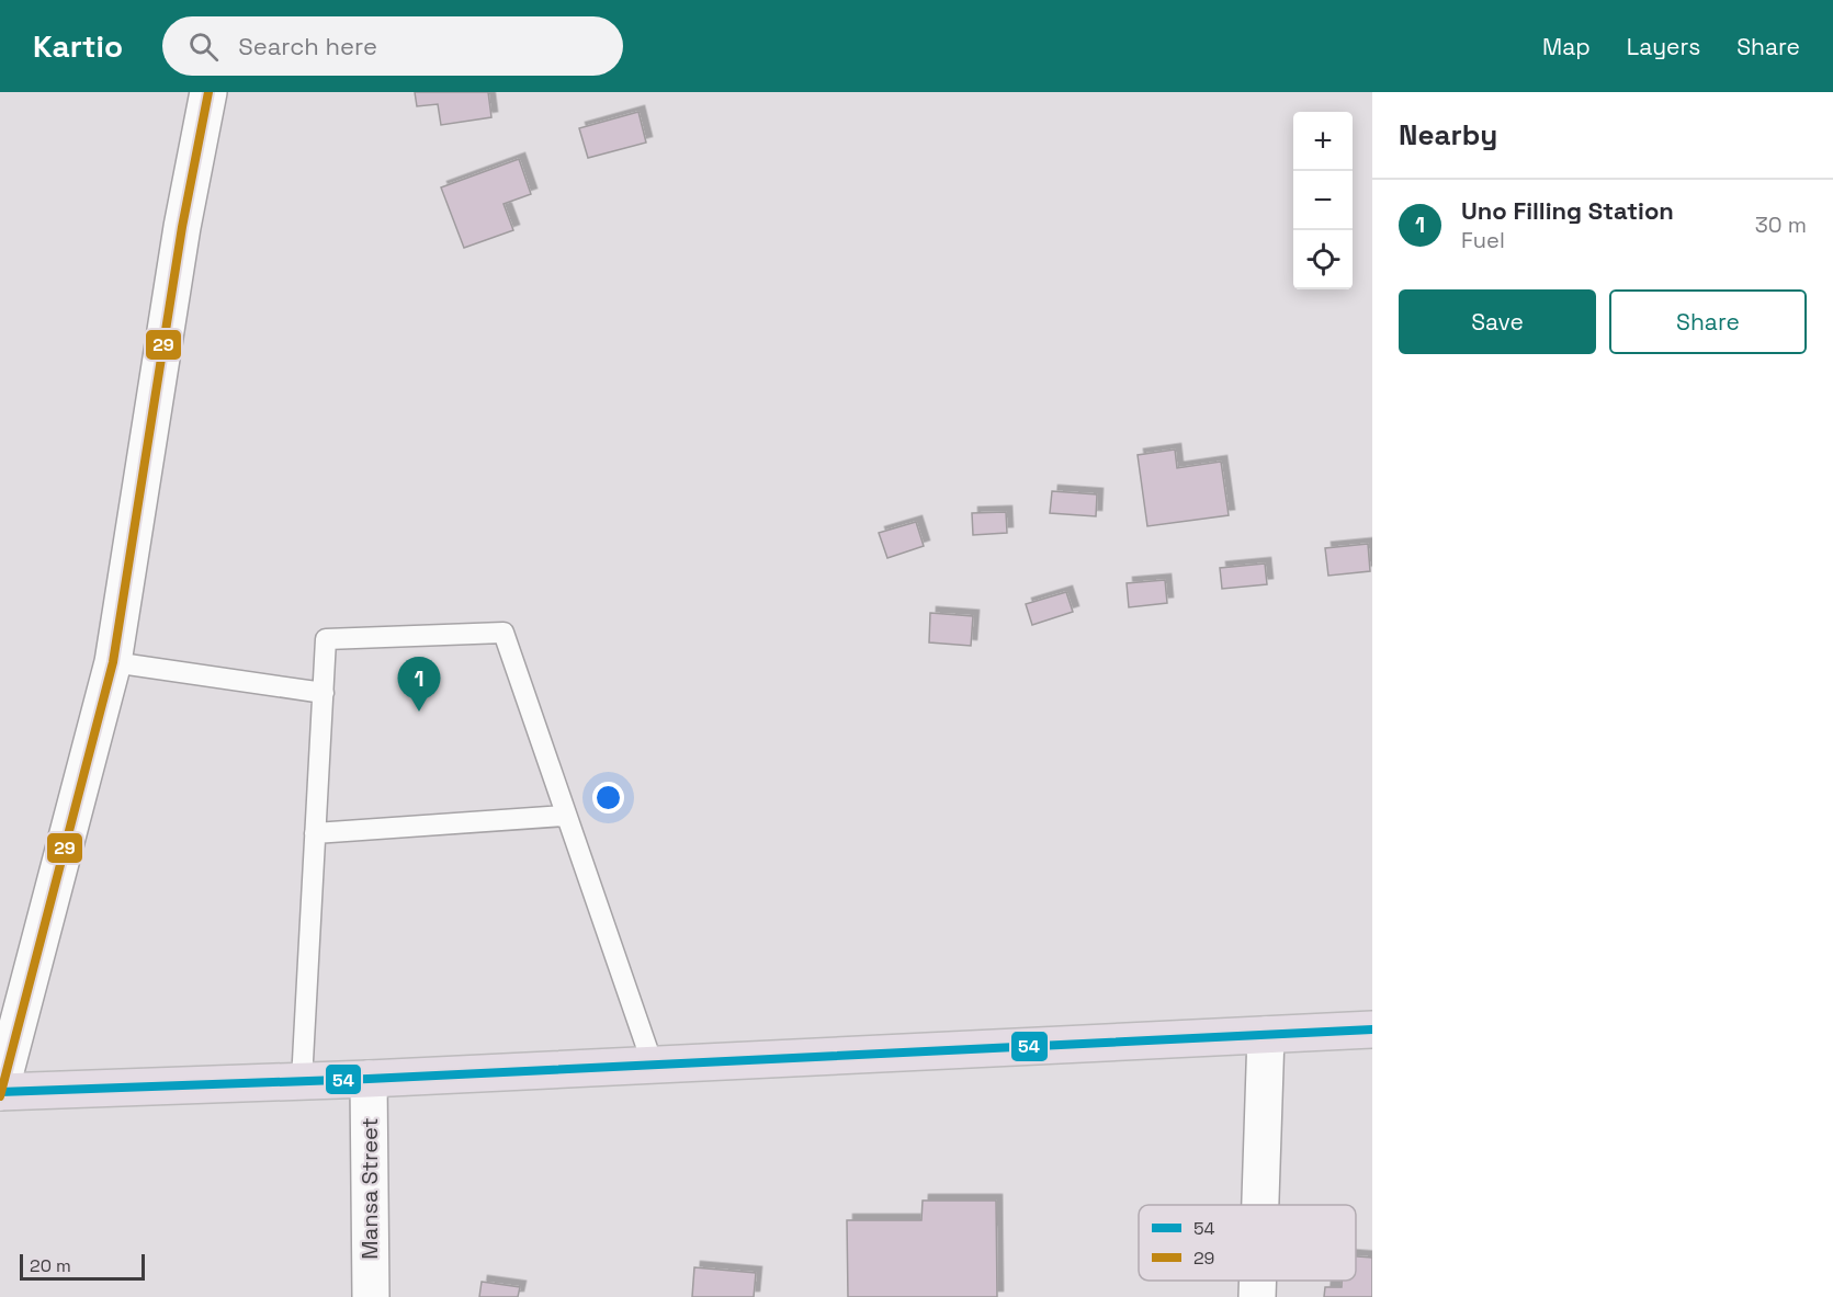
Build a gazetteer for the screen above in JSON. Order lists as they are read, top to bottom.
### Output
{
  "streets": {
    "street": ["Mansa Street"]
  },
  "lines": ["transit line 29", "transit line 54"],
  "legend": ["54", "29"],
  "scale_bar": "20 m",
  "page": {
    "header": "Kartio",
    "search": "Search here",
    "nav": ["Map", "Layers", "Share"],
    "heading": "Nearby",
    "map_buttons": ["+", "−"],
    "list": [
      {
        "mark": "1",
        "name": "Uno Filling Station",
        "note": "Fuel",
        "value": "30 m"
      }
    ],
    "buttons": ["Save", "Share"],
    "pins": "1",
    "scale": "20 m"
  }
}
